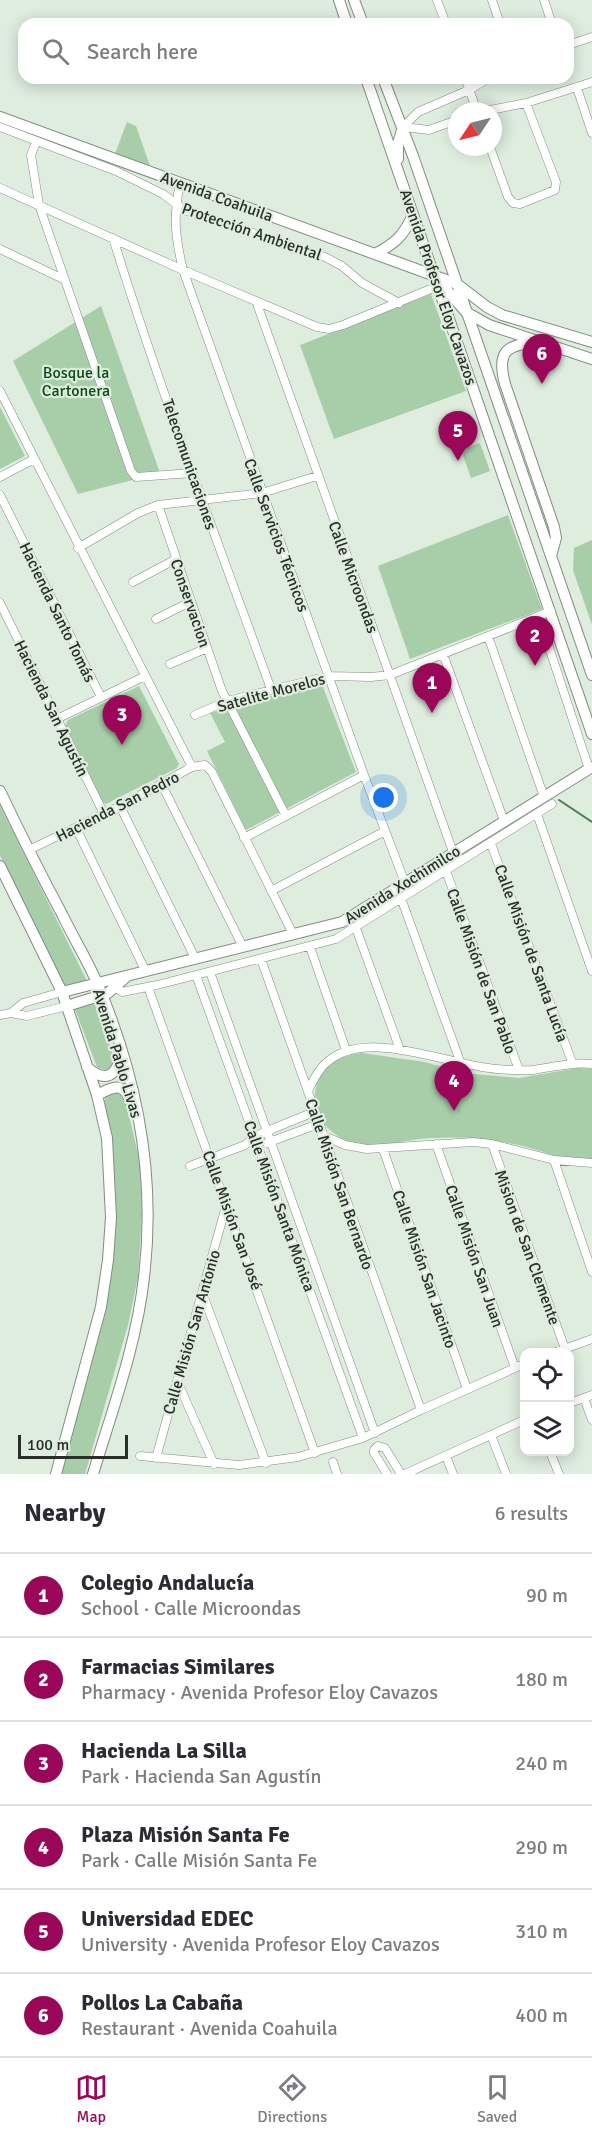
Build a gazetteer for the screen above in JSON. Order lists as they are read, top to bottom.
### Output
{
  "streets": {
    "main road": [
      "Avenida Coahuila",
      "Avenida Profesor Eloy Cavazos",
      "Avenida Xochimilco",
      "Avenida Pablo Livas"
    ],
    "street": [
      "Protección Ambiental",
      "Telecomunicaciones",
      "Calle Servicios Técnicos",
      "Calle Microondas",
      "Conservacion",
      "Hacienda Santo Tomás",
      "Satelite Morelos",
      "Hacienda San Agustín",
      "Hacienda San Pedro",
      "Calle Misión de Santa Lucía",
      "Calle Misión de San Pablo",
      "Calle Misión San Bernardo",
      "Calle Misión Santa Mónica",
      "Calle Misión San José",
      "Mision de San Clemente",
      "Calle Misión San Juan",
      "Calle Misión San Jacinto",
      "Calle Misión San Antonio"
    ]
  },
  "crossings": [
    ["Avenida Coahuila", "Avenida Profesor Eloy Cavazos"],
    ["Avenida Coahuila", "Calle Servicios Técnicos"],
    ["Protección Ambiental", "Calle Servicios Técnicos"],
    ["Avenida Profesor Eloy Cavazos", "Satelite Morelos"],
    ["Telecomunicaciones", "Satelite Morelos"],
    ["Calle Servicios Técnicos", "Satelite Morelos"],
    ["Calle Servicios Técnicos", "Avenida Xochimilco"],
    ["Calle Microondas", "Satelite Morelos"],
    ["Calle Microondas", "Avenida Xochimilco"],
    ["Conservacion", "Satelite Morelos"],
    ["Hacienda San Agustín", "Hacienda San Pedro"],
    ["Hacienda San Pedro", "Avenida Pablo Livas"],
    ["Avenida Xochimilco", "Avenida Pablo Livas"],
    ["Calle Misión San José", "Calle Misión San Antonio"]
  ],
  "parks": ["Bosque la Cartonera"],
  "scale_bar": "100 m",
  "north": "bottom left",
  "page": {
    "search": "Search here",
    "pins": [
      "6",
      "5",
      "2",
      "1",
      "3",
      "4"
    ],
    "scale": "100 m",
    "heading": ["Nearby", "6 results"],
    "list": [
      {
        "mark": "1",
        "name": "Colegio Andalucía",
        "note": "School · Calle Microondas",
        "value": "90 m"
      },
      {
        "mark": "2",
        "name": "Farmacias Similares",
        "note": "Pharmacy · Avenida Profesor Eloy Cavazos",
        "value": "180 m"
      },
      {
        "mark": "3",
        "name": "Hacienda La Silla",
        "note": "Park · Hacienda San Agustín",
        "value": "240 m"
      },
      {
        "mark": "4",
        "name": "Plaza Misión Santa Fe",
        "note": "Park · Calle Misión Santa Fe",
        "value": "290 m"
      },
      {
        "mark": "5",
        "name": "Universidad EDEC",
        "note": "University · Avenida Profesor Eloy Cavazos",
        "value": "310 m"
      },
      {
        "mark": "6",
        "name": "Pollos La Cabaña",
        "note": "Restaurant · Avenida Coahuila",
        "value": "400 m"
      }
    ],
    "nav": ["Map", "Directions", "Saved"]
  }
}
